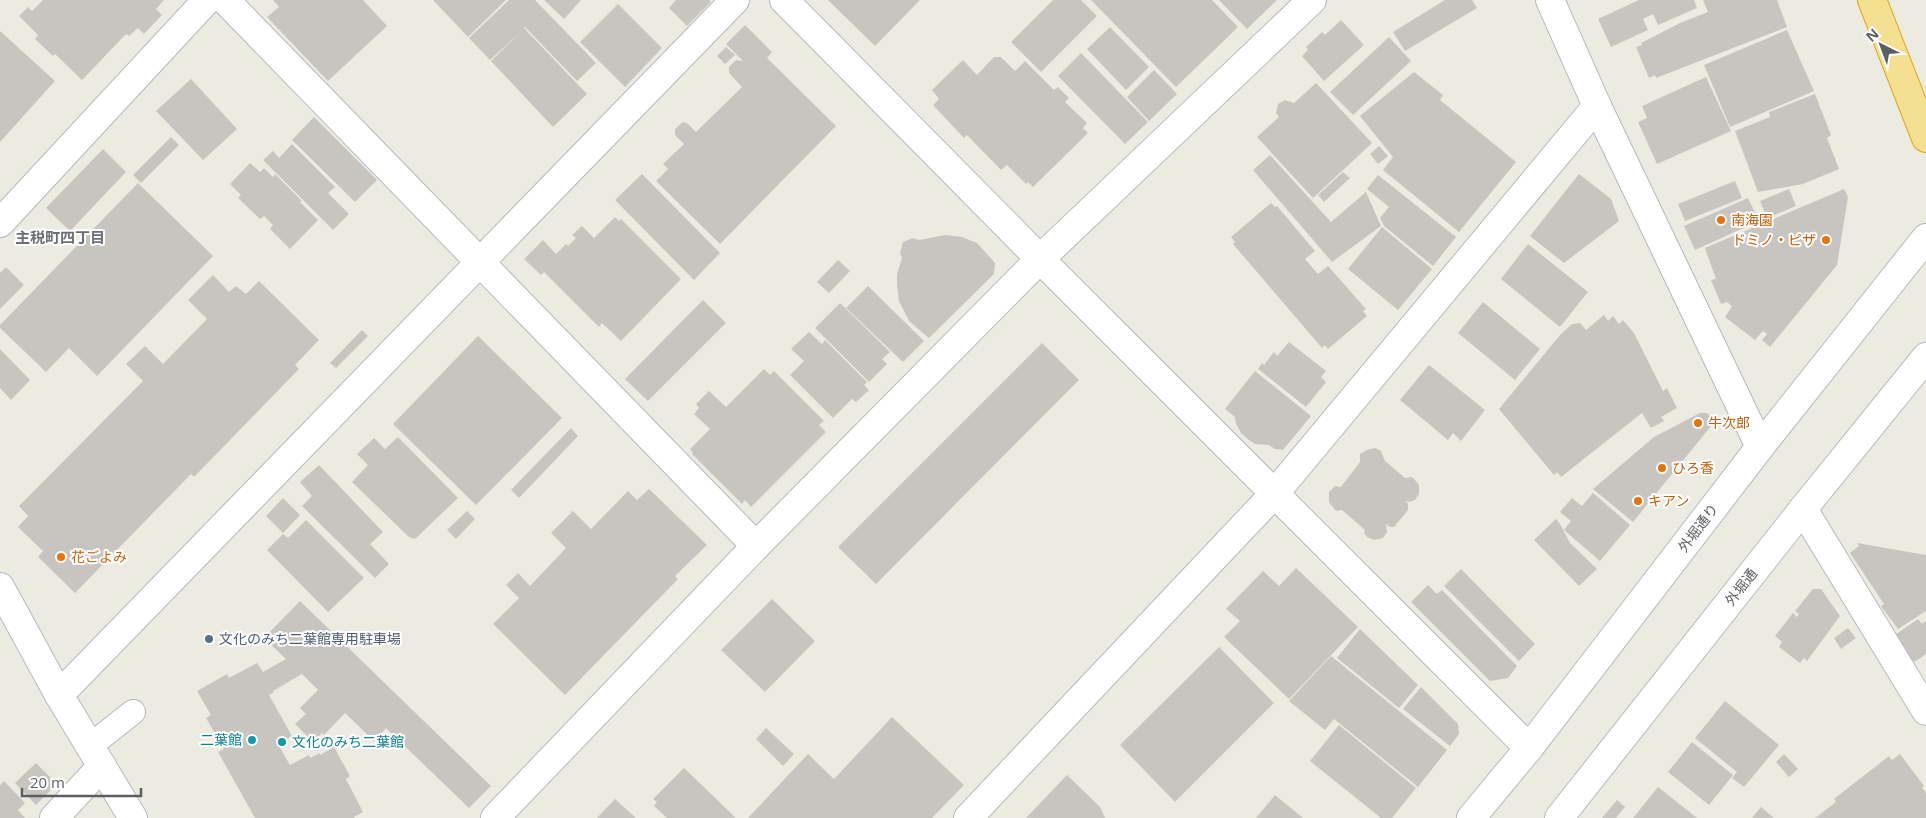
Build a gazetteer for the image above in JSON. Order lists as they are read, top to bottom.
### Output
{
  "streets": {
    "street": ["外堀通り", "外堀通"]
  },
  "districts": ["主税町四丁目"],
  "places": [
    "南海園",
    "ドミノ・ピザ",
    "牛次郎",
    "ひろ香",
    "キアン",
    "花ごよみ",
    "文化のみち二葉館専用駐車場",
    "二葉館",
    "文化のみち二葉館"
  ],
  "scale_bar": "20 m",
  "north": "top left"
}
